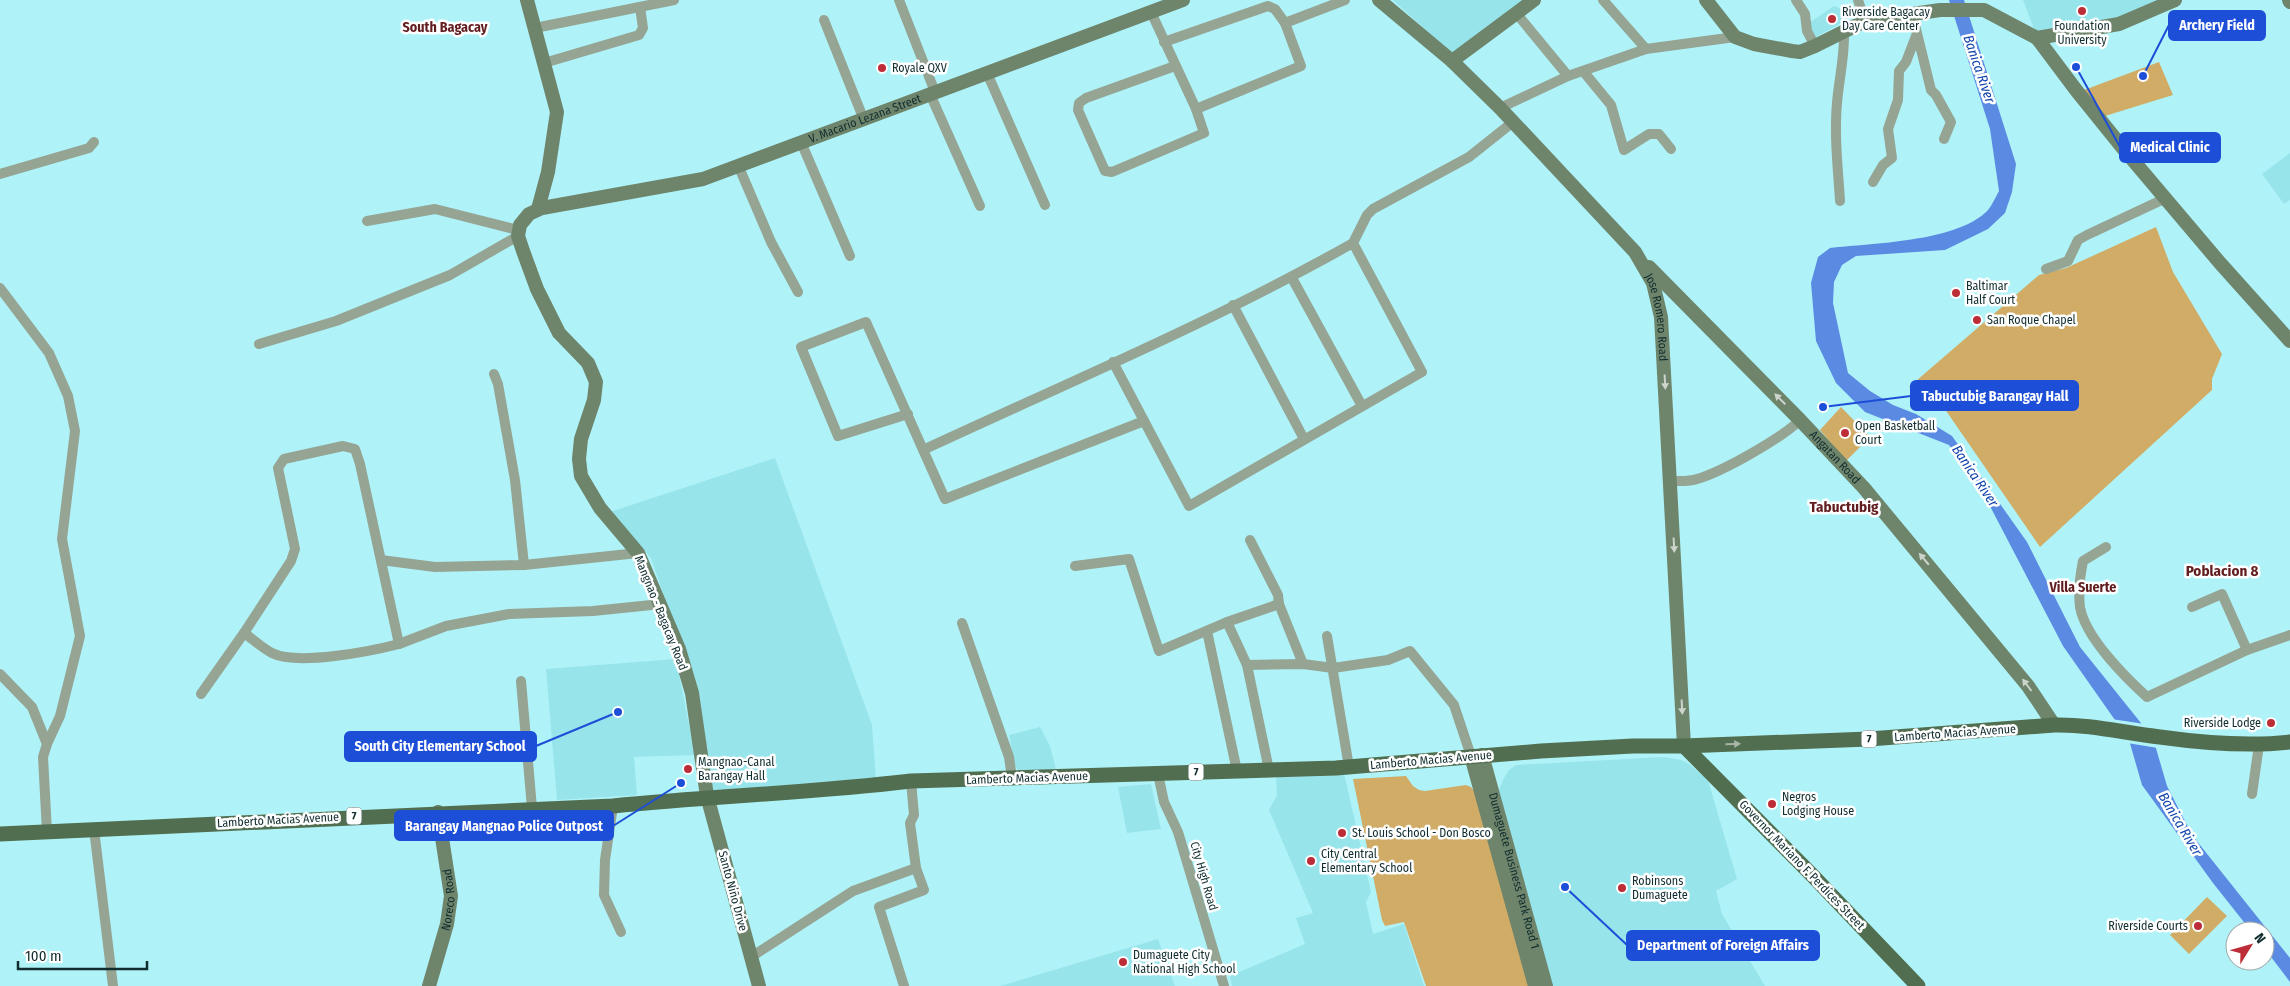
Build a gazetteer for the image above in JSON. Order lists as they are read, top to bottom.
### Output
{
  "streets": {
    "main road": ["Lamberto Macias Avenue", "7", "Governor Mariano F. Perdices Street"],
    "street": [
      "V. Macario Lezana Street",
      "Jose Romero Road",
      "Angatan Road",
      "Mangnao - Bagacay Road",
      "Dumaguete Business Park Road 1",
      "City High Road",
      "Santo Niño Drive",
      "Noreco Road"
    ]
  },
  "crossings": [
    ["Jose Romero Road", "Angatan Road"],
    ["Jose Romero Road", "Lamberto Macias Avenue"],
    ["Jose Romero Road", "Governor Mariano F. Perdices Street"],
    ["Angatan Road", "Lamberto Macias Avenue"],
    ["Angatan Road", "7"],
    ["Mangnao - Bagacay Road", "Lamberto Macias Avenue"],
    ["Mangnao - Bagacay Road", "Santo Niño Drive"],
    ["Lamberto Macias Avenue", "7"],
    ["Lamberto Macias Avenue", "Governor Mariano F. Perdices Street"],
    ["Lamberto Macias Avenue", "Dumaguete Business Park Road 1"],
    ["Lamberto Macias Avenue", "City High Road"],
    ["Lamberto Macias Avenue", "Santo Niño Drive"],
    ["Lamberto Macias Avenue", "Noreco Road"]
  ],
  "one_way": ["Jose Romero Road", "Angatan Road"],
  "districts": [
    "South Bagacay",
    "Tabuctubig",
    "Poblacion 8",
    "Villa Suerte"
  ],
  "water": ["Banica River"],
  "places": [
    "Foundation University",
    "Riverside Bagacay Day Care Center",
    "Medical Clinic",
    "Royale QXV",
    "Archery Field",
    "Baltimar Half Court",
    "San Roque Chapel",
    "Tabuctubig Barangay Hall",
    "Open Basketball Court",
    "South City Elementary School",
    "Riverside Lodge",
    "Mangnao-Canal Barangay Hall",
    "Barangay Mangnao Police Outpost",
    "Negros Lodging House",
    "St. Louis School - Don Bosco",
    "City Central Elementary School",
    "Department of Foreign Affairs",
    "Robinsons Dumaguete",
    "Riverside Courts",
    "Dumaguete City National High School"
  ],
  "scale_bar": "100 m",
  "north": "top right"
}
